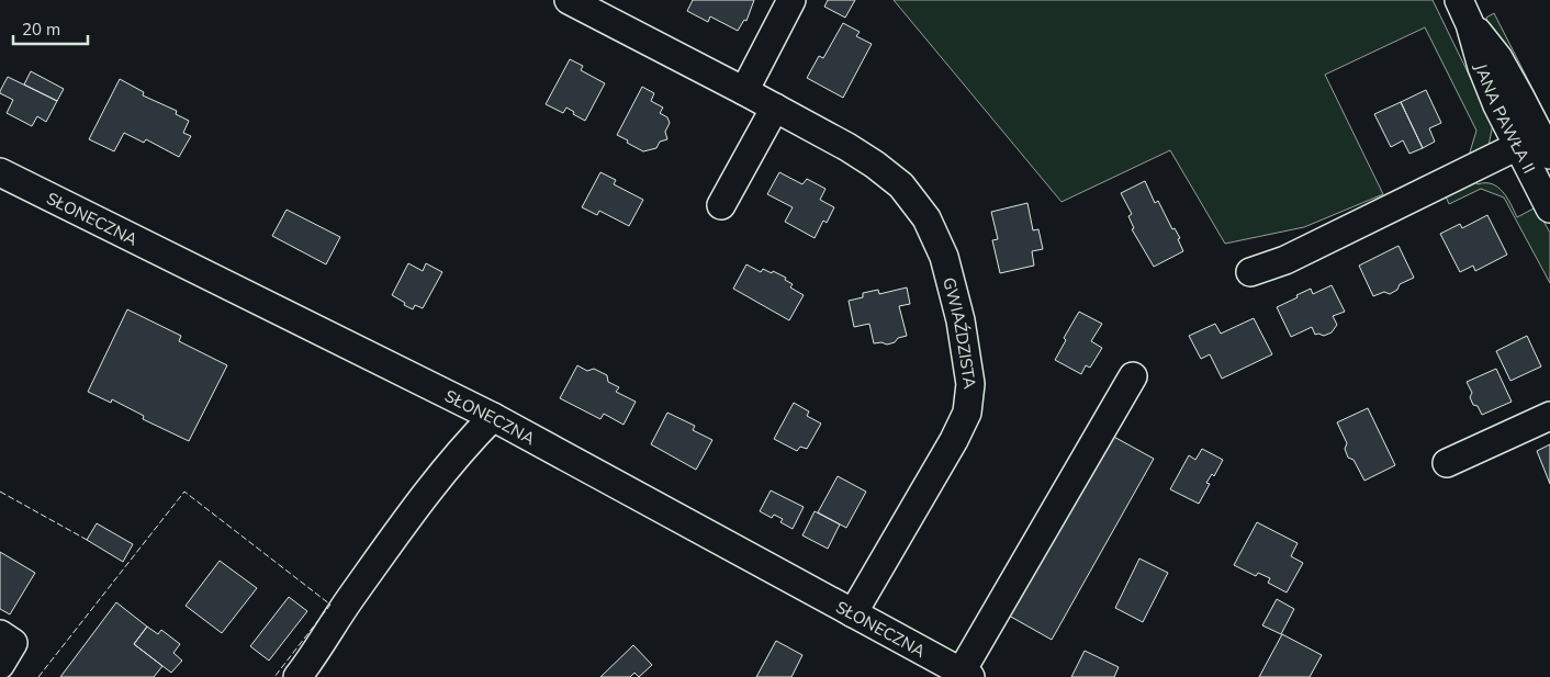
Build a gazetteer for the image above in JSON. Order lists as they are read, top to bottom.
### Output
{
  "streets": {
    "street": ["JANA PAWŁA II", "SŁONECZNA", "GWIAŹDZISTA"]
  },
  "crossings": [
    ["SŁONECZNA", "GWIAŹDZISTA"]
  ],
  "scale_bar": "20 m"
}
